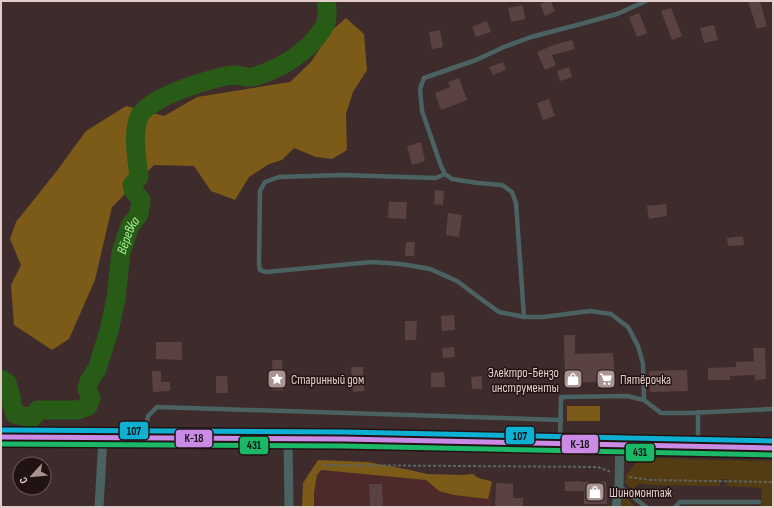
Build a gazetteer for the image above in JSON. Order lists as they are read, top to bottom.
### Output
{
  "water": ["Вёревка"],
  "places": {
    "place": ["Старинный дом"],
    "shop": ["Электро-Бензо инструменты", "Шиномонтаж"],
    "supermarket": ["Пятёрочка"]
  },
  "lines": ["transit line 107", "transit line К-18", "transit line 431"],
  "north": "bottom left"
}
